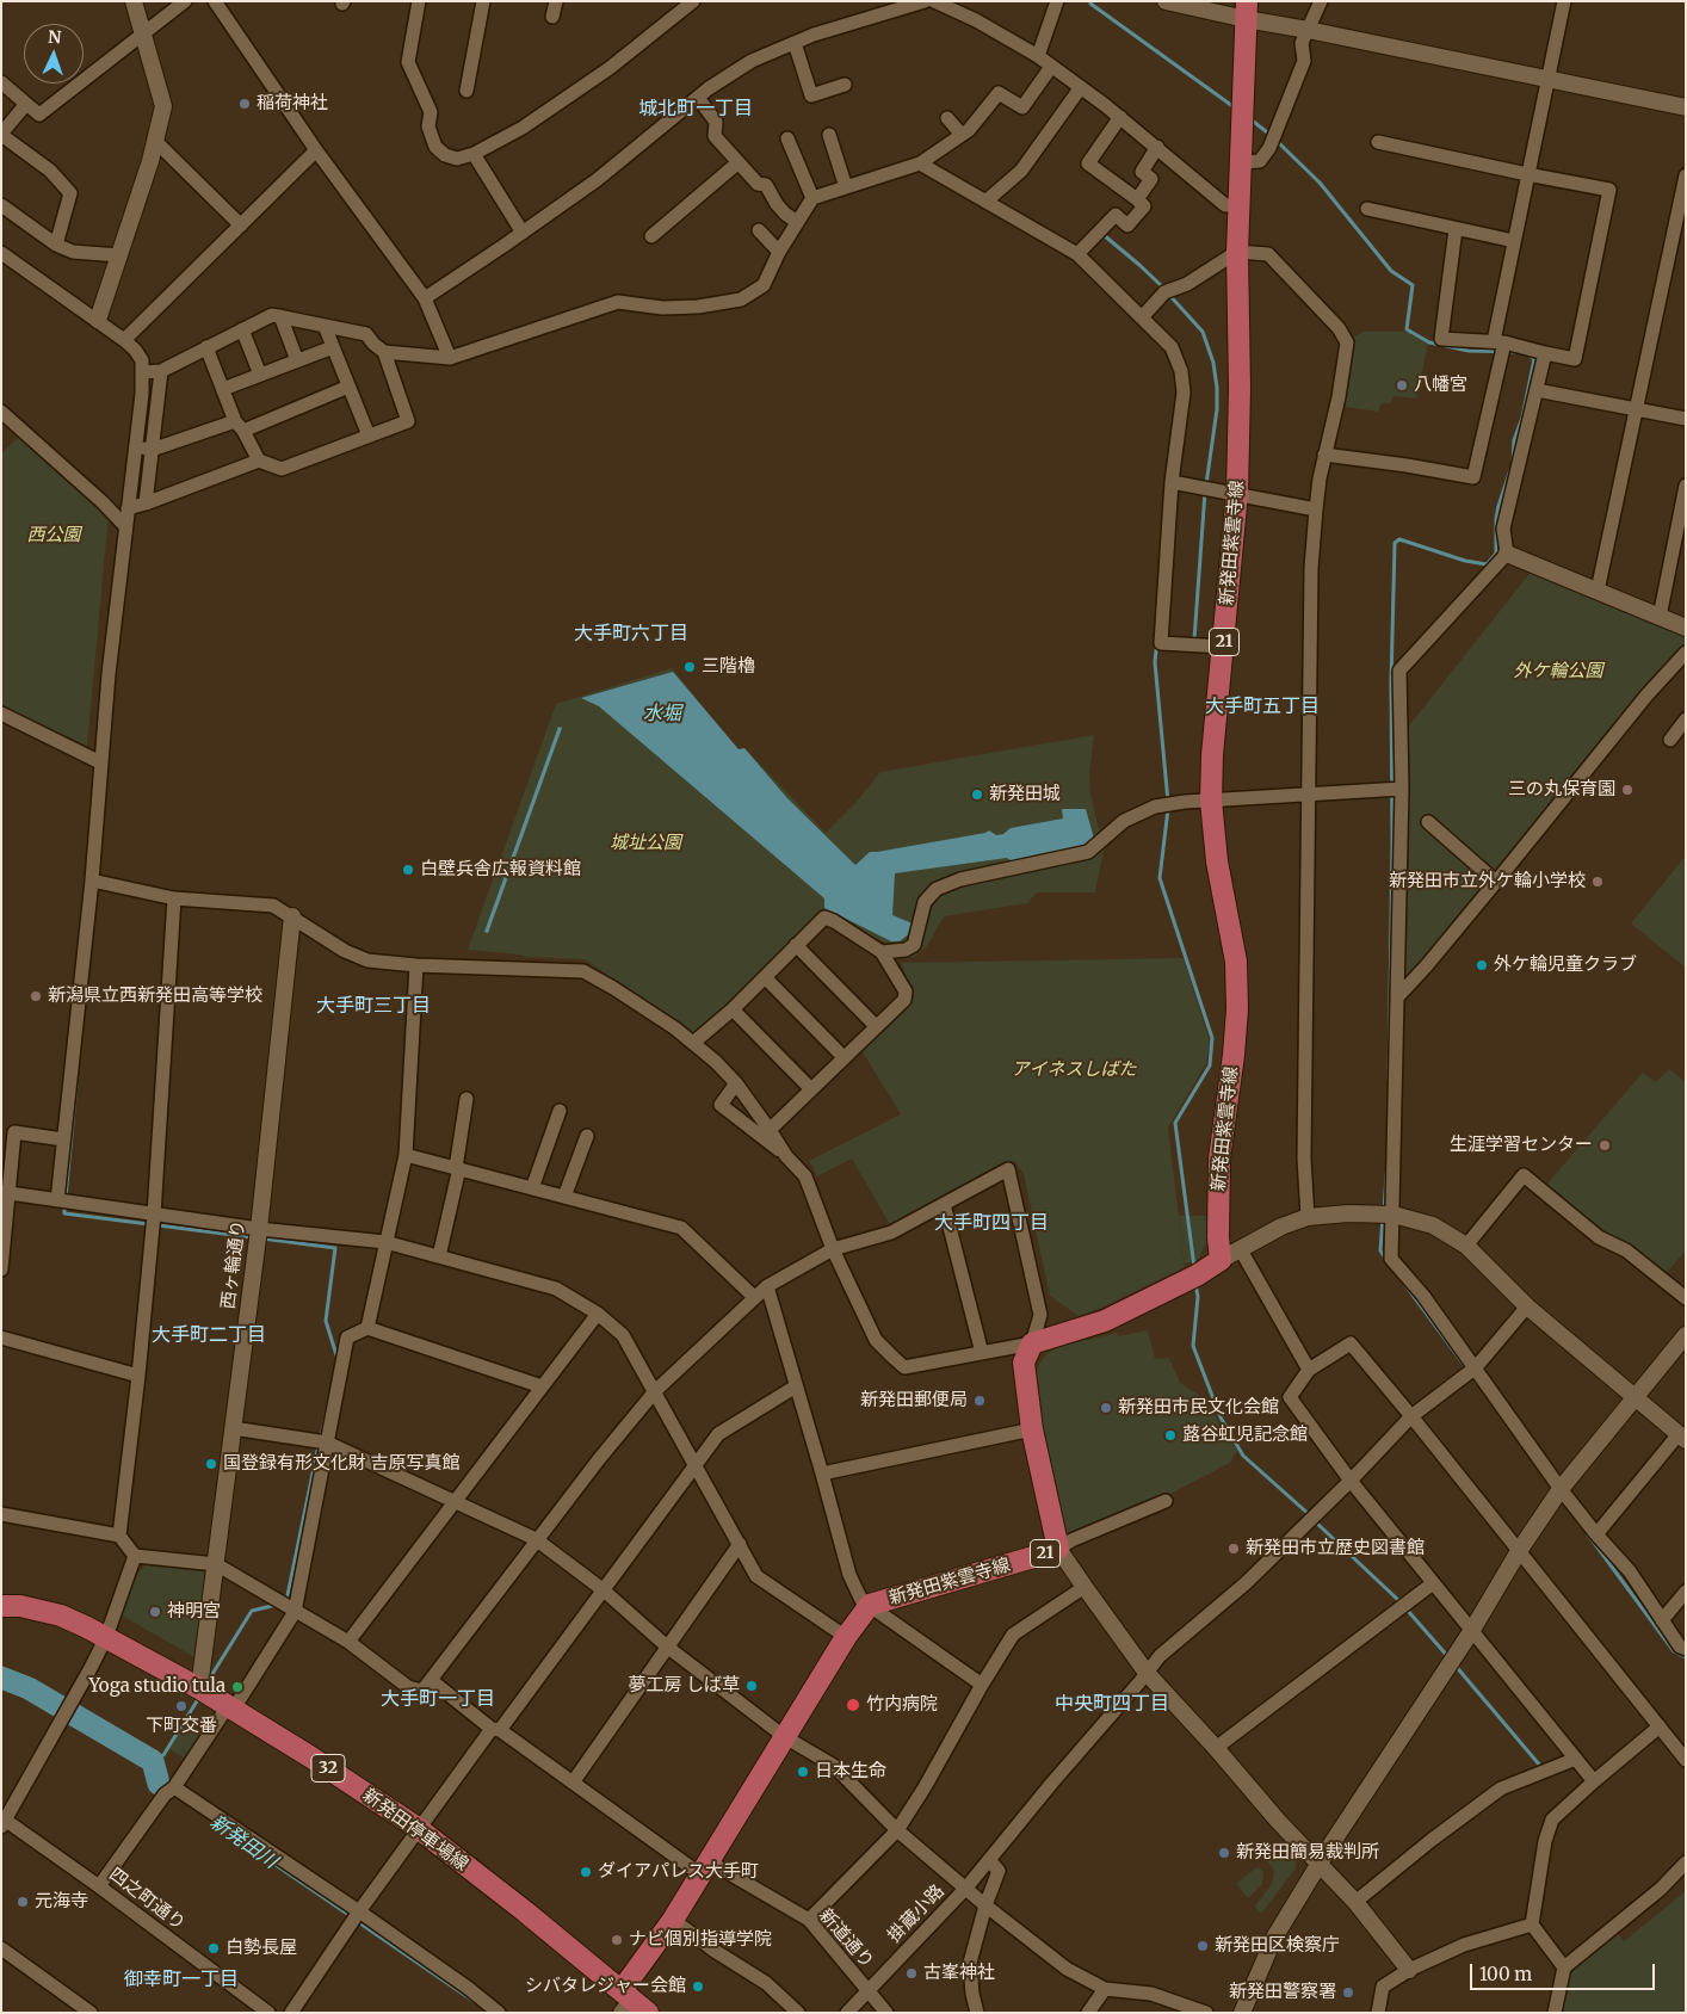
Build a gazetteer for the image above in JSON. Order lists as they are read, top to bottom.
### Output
{
  "streets": {
    "main road": [
      "新発田紫雲寺線",
      "21",
      "32",
      "新発田停車場線"
    ],
    "street": [
      "西ヶ輪通り",
      "四之町通り",
      "掛蔵小路",
      "新道通り"
    ]
  },
  "crossings": [
    ["新発田紫雲寺線", "21"],
    ["新発田紫雲寺線", "新発田停車場線"],
    ["新発田紫雲寺線", "新道通り"],
    ["西ヶ輪通り", "新発田停車場線"],
    ["掛蔵小路", "新道通り"]
  ],
  "districts": [
    "城北町一丁目",
    "大手町六丁目",
    "大手町五丁目",
    "大手町三丁目",
    "大手町四丁目",
    "大手町二丁目",
    "大手町一丁目",
    "中央町四丁目",
    "御幸町一丁目"
  ],
  "water": ["水堀", "新発田川"],
  "parks": [
    "西公園",
    "外ケ輪公園",
    "城址公園",
    "アイネスしばた"
  ],
  "places": [
    "稲荷神社",
    "八幡宮",
    "三階櫓",
    "三の丸保育園",
    "新発田城",
    "白壁兵舎広報資料館",
    "新発田市立外ケ輪小学校",
    "外ケ輪児童クラブ",
    "新潟県立西新発田高等学校",
    "生涯学習センター",
    "新発田郵便局",
    "新発田市民文化会館",
    "蕗谷虹児記念館",
    "国登録有形文化財 吉原写真館",
    "新発田市立歴史図書館",
    "神明宮",
    "夢工房 しば草",
    "Yoga studio tula",
    "竹内病院",
    "下町交番",
    "日本生命",
    "新発田簡易裁判所",
    "ダイアパレス大手町",
    "元海寺",
    "ナビ個別指導学院",
    "新発田区検察庁",
    "白勢長屋",
    "古峯神社",
    "シバタレジャー会館",
    "新発田警察署"
  ],
  "scale_bar": "100 m",
  "north": "top"
}
